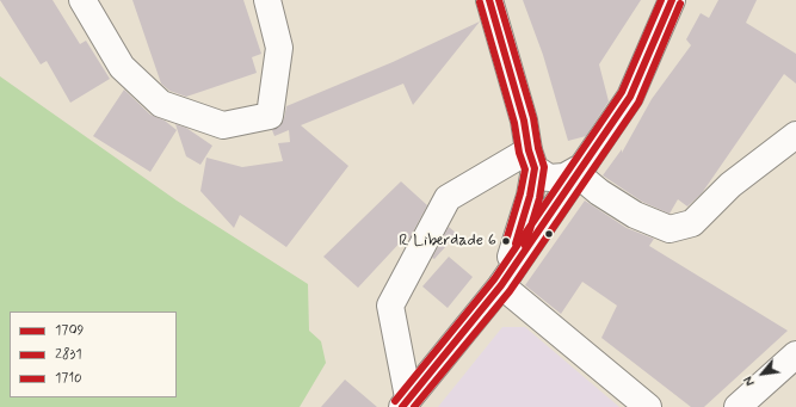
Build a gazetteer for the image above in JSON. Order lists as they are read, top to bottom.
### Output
{
  "places": ["R Liberdade 6"],
  "lines": ["transit line 1709", "transit line 1710", "transit line 2831"],
  "legend": ["1709", "2831", "1710"],
  "north": "bottom left"
}
